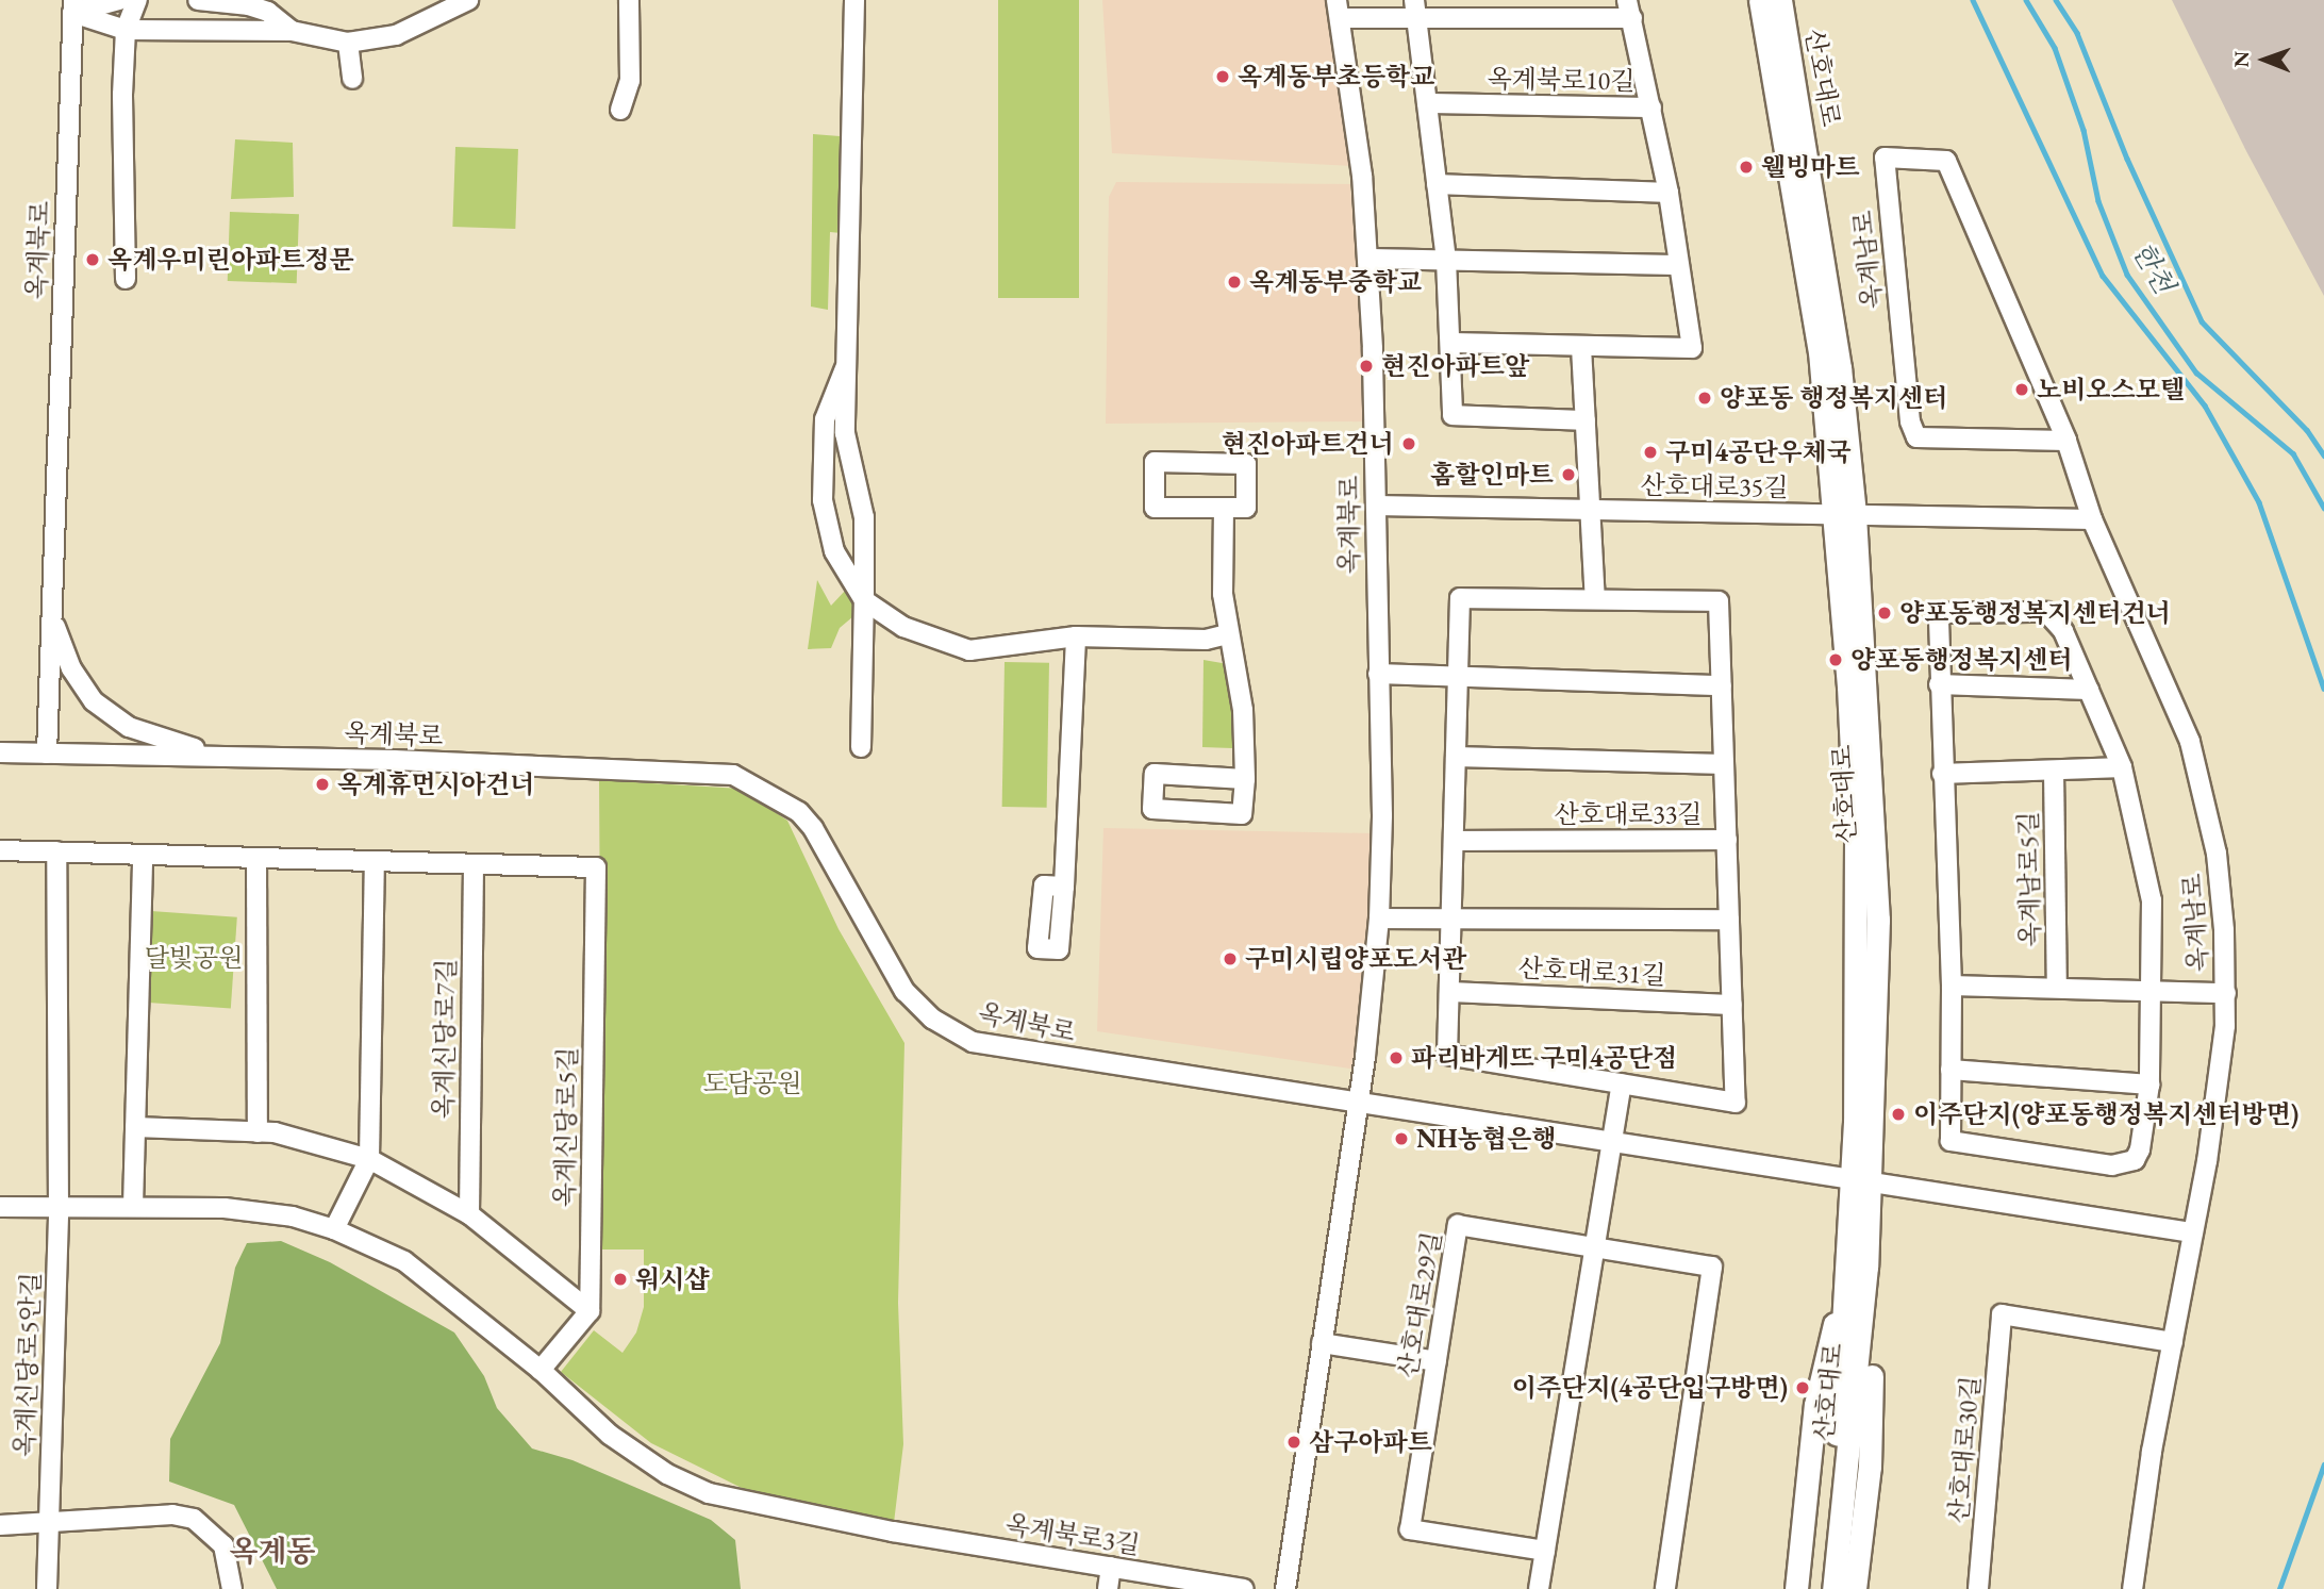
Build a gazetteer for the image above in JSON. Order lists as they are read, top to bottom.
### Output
{
  "streets": {
    "street": [
      "산호대로",
      "옥계북로10길",
      "옥계북로",
      "옥계남로",
      "산호대로35길",
      "산호대로33길",
      "옥계남로5길",
      "산호대로31길",
      "옥계신당로7길",
      "옥계신당로5길",
      "산호대로29길",
      "옥계신당로5안길",
      "산호대로30길",
      "옥계북로3길"
    ]
  },
  "crossings": [
    ["산호대로", "산호대로35길"],
    ["옥계북로", "산호대로35길"],
    ["옥계남로", "산호대로30길"],
    ["산호대로33길", "산호대로31길"],
    ["옥계신당로7길", "옥계신당로5길"]
  ],
  "districts": ["옥계동"],
  "water": ["한천"],
  "parks": ["달빛공원", "도담공원"],
  "places": [
    "옥계동부초등학교",
    "웰빙마트",
    "옥계우미린아파트정문",
    "옥계동부중학교",
    "현진아파트앞",
    "노비오스모텔",
    "양포동 행정복지센터",
    "현진아파트건너",
    "구미4공단우체국",
    "홈할인마트",
    "양포동행정복지센터건너",
    "양포동행정복지센터",
    "옥계휴먼시아건너",
    "구미시립양포도서관",
    "파리바게뜨 구미4공단점",
    "이주단지(양포동행정복지센터방면)",
    "NH농협은행",
    "워시샵",
    "이주단지(4공단입구방면)",
    "삼구아파트"
  ],
  "north": "left"
}
